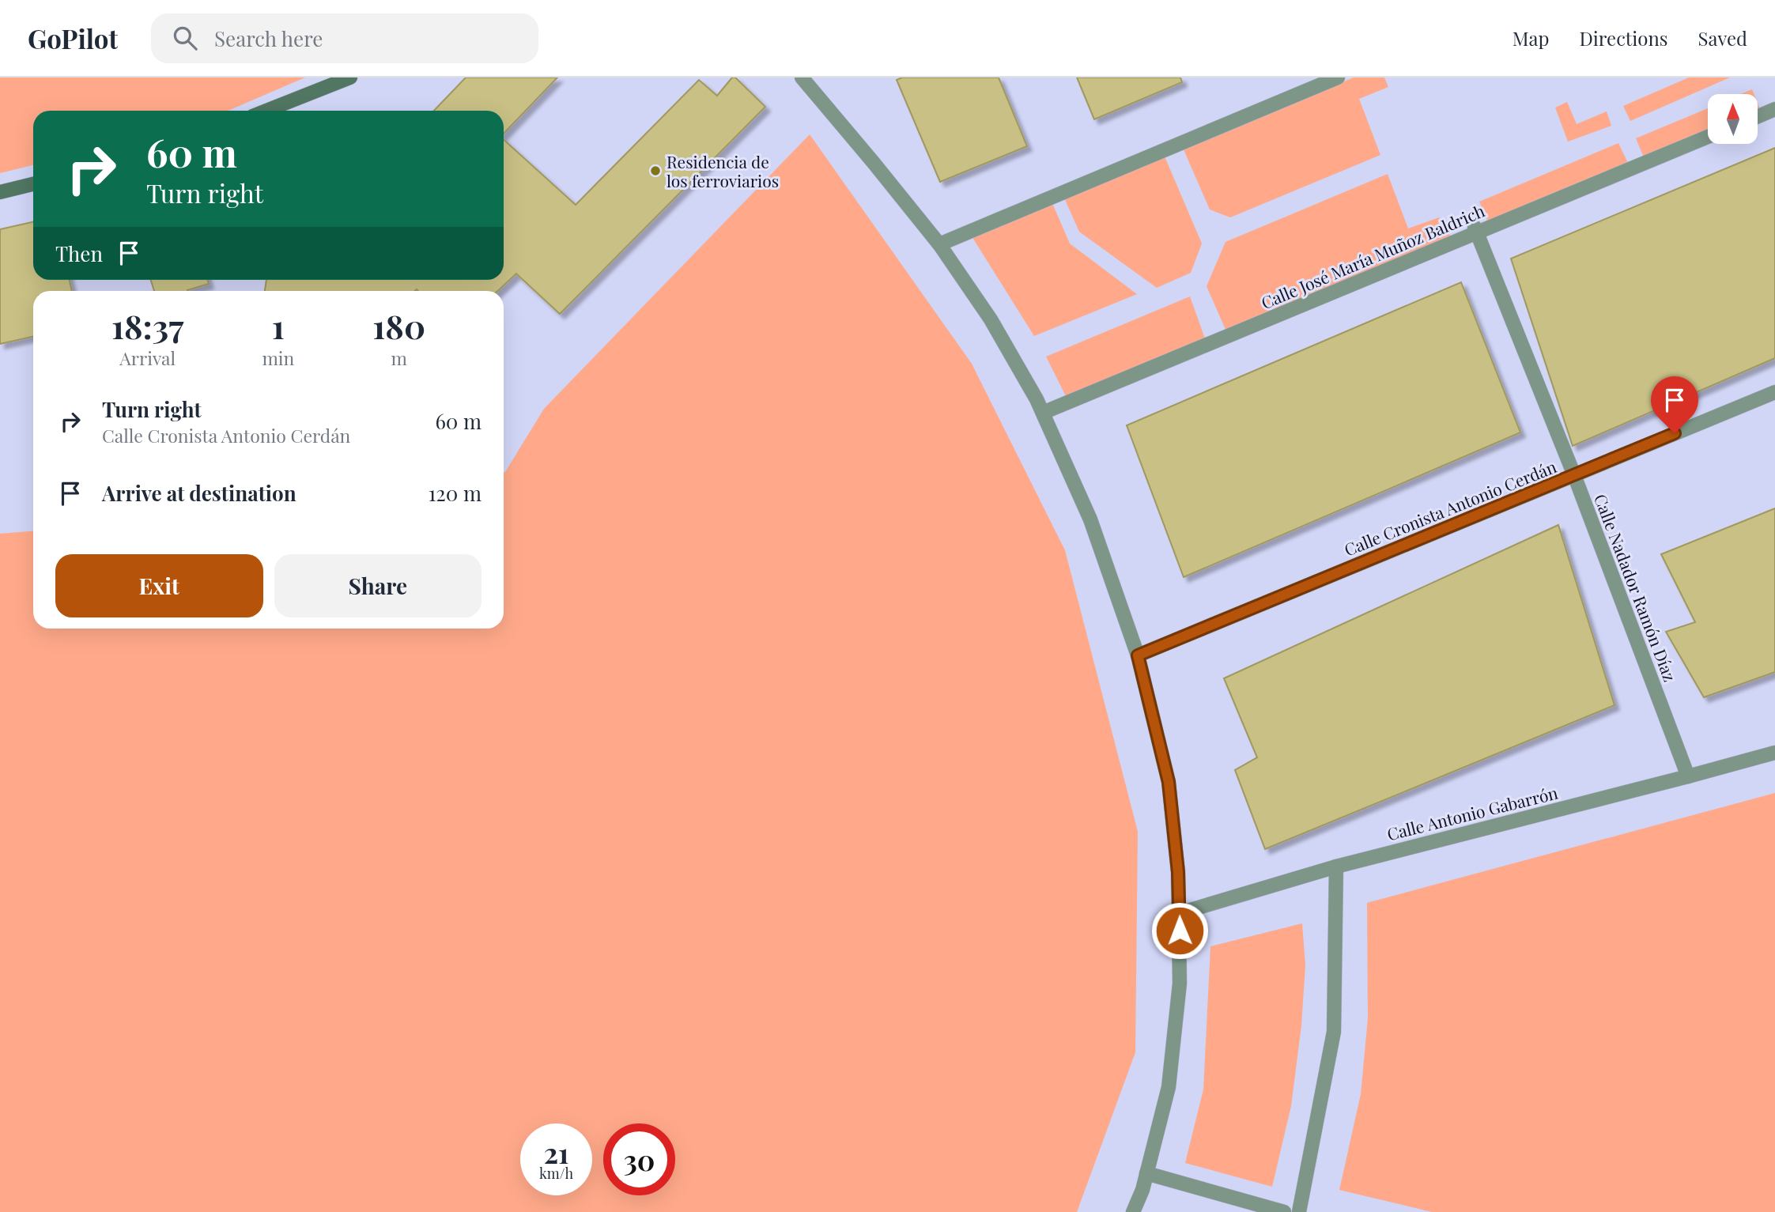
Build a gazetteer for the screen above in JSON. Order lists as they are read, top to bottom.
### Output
{
  "streets": {
    "street": [
      "Calle José María Muñoz Baldrich",
      "Calle Cronista Antonio Cerdán",
      "Calle Nadador Ramón Díaz",
      "Calle Antonio Gabarrón"
    ]
  },
  "crossings": [
    ["Calle José María Muñoz Baldrich", "Calle Nadador Ramón Díaz"],
    ["Calle Cronista Antonio Cerdán", "Calle Nadador Ramón Díaz"],
    ["Calle Nadador Ramón Díaz", "Calle Antonio Gabarrón"]
  ],
  "places": ["Residencia de los ferroviarios"],
  "north": "top",
  "page": {
    "header": "GoPilot",
    "search": "Search here",
    "nav": ["Map", "Directions", "Saved"],
    "turn": ["60 m", "Turn right"],
    "then": "Then",
    "eta": [
      "18:37",
      "Arrival",
      "1",
      "min",
      "180",
      "m"
    ],
    "list": [
      {
        "name": "Turn right",
        "note": "Calle Cronista Antonio Cerdán",
        "value": "60 m"
      },
      {
        "name": "Arrive at destination",
        "value": "120 m"
      }
    ],
    "buttons": ["Exit", "Share"],
    "speed": "21 km/h",
    "limit": "30"
  }
}
